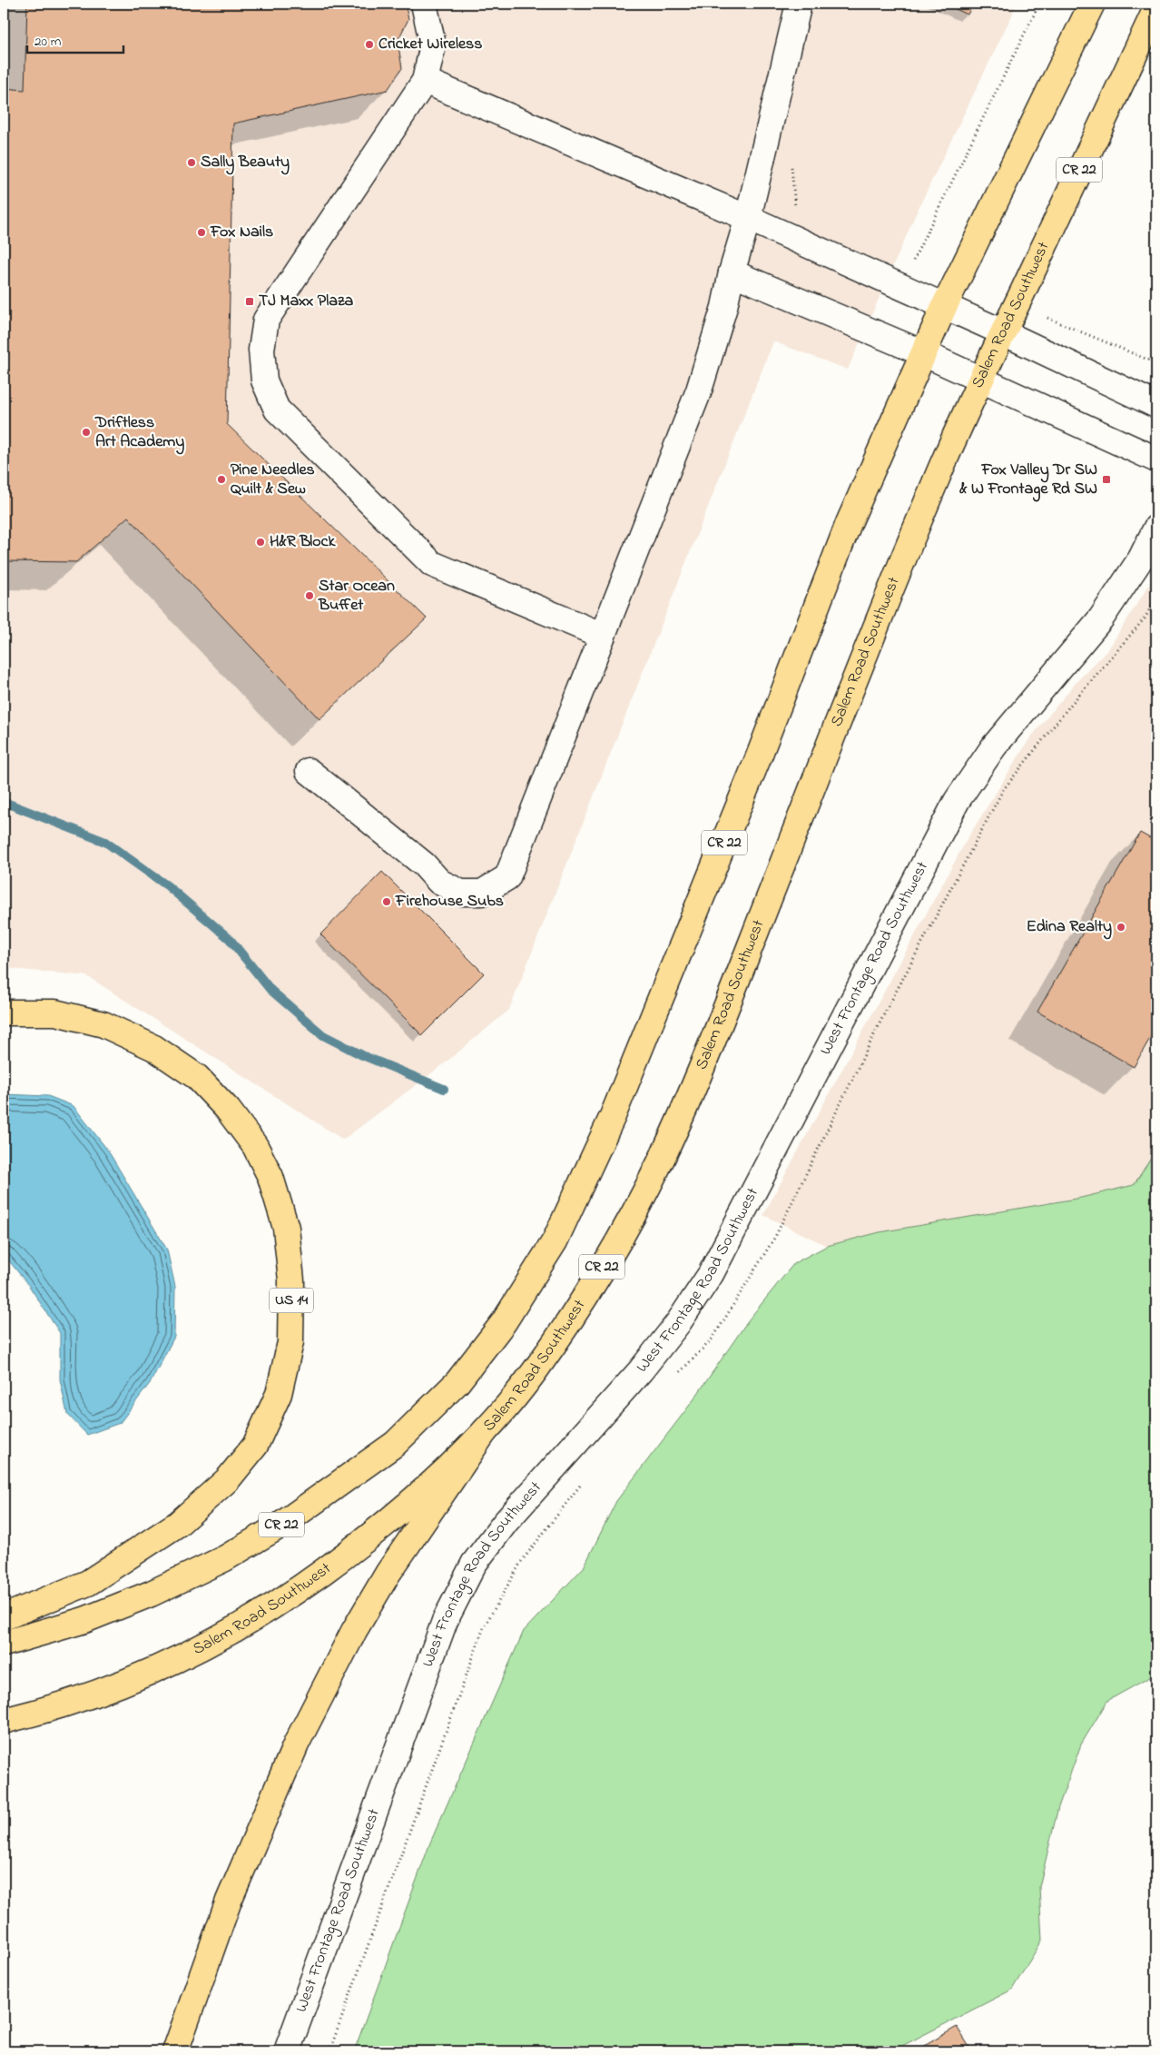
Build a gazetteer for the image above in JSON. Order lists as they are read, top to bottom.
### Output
{
  "streets": {
    "main road": ["CR 22", "Salem Road Southwest", "US 14"],
    "street": ["West Frontage Road Southwest"]
  },
  "places": {
    "other": [
      "Cricket Wireless",
      "Sally Beauty",
      "Fox Nails",
      "Driftless Art Academy",
      "Pine Needles Quilt & Sew",
      "H&R Block",
      "Star Ocean Buffet",
      "Firehouse Subs",
      "Edina Realty"
    ],
    "transit": ["TJ Maxx Plaza", "Fox Valley Dr SW & W Frontage Rd SW"]
  },
  "scale_bar": "20 m"
}
